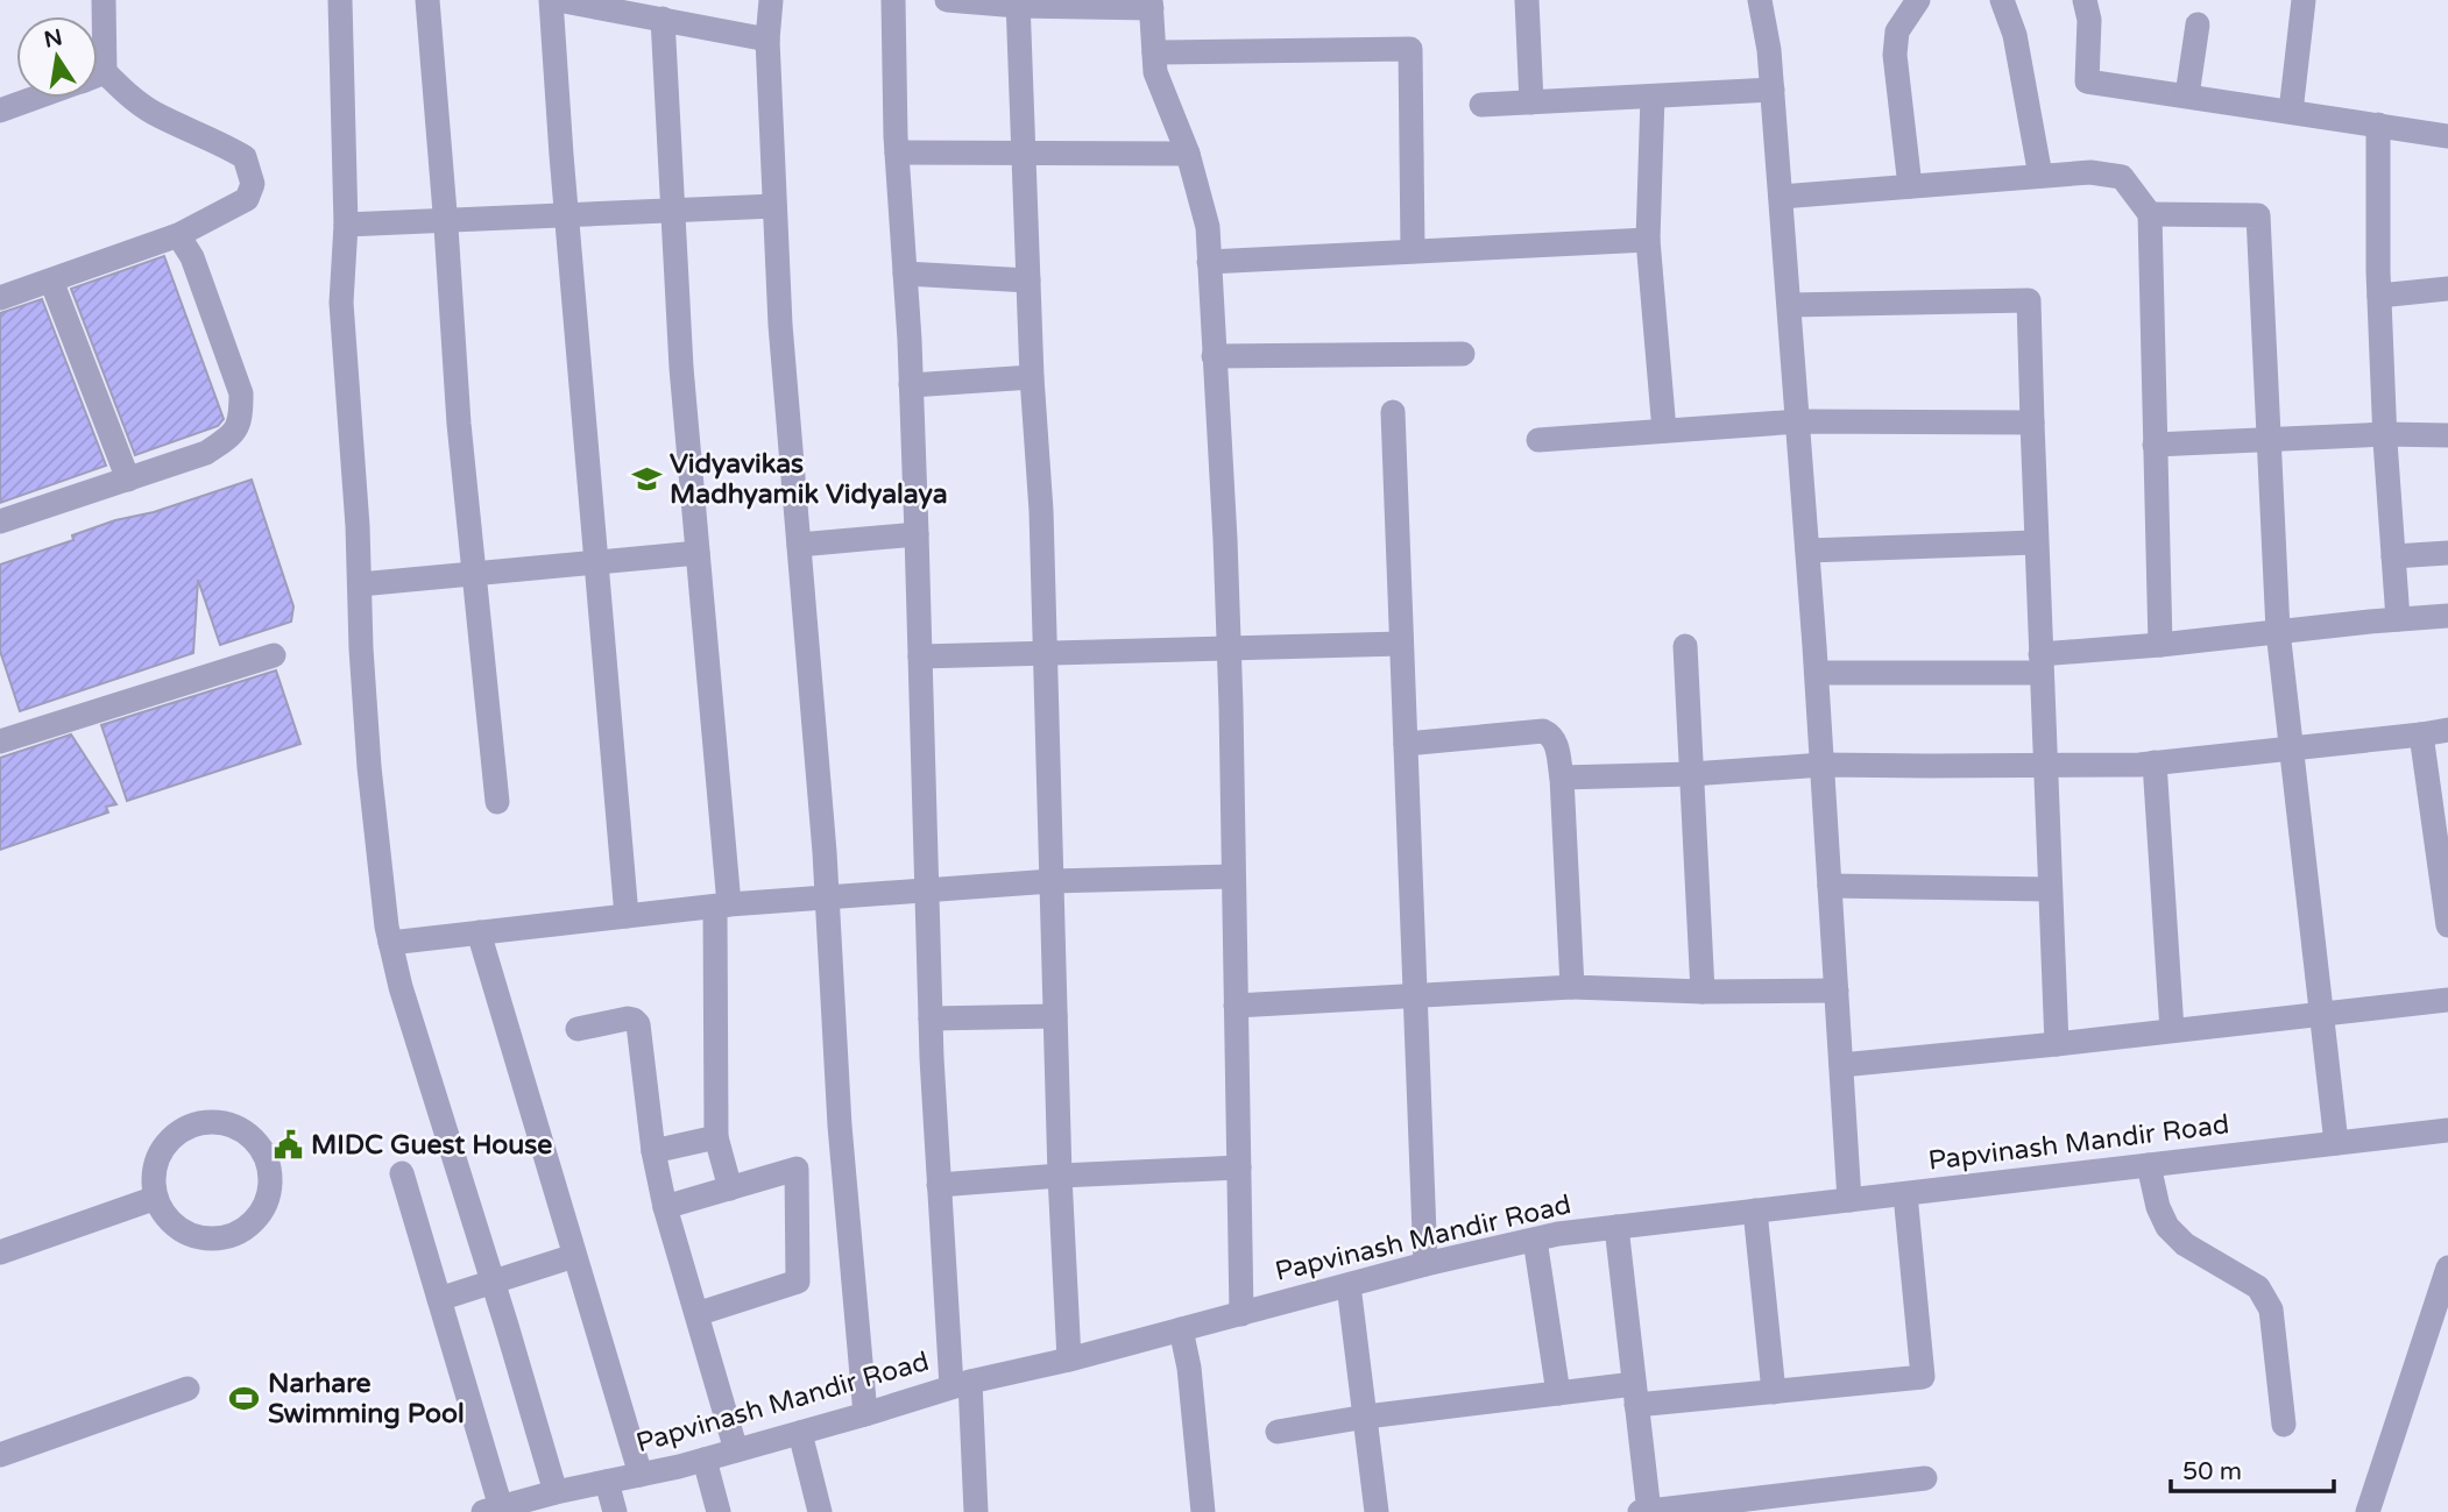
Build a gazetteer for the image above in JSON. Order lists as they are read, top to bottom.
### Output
{
  "streets": {
    "street": ["Papvinash Mandir Road"]
  },
  "places": {
    "school or university": ["Vidyavikas Madhyamik Vidyalaya"],
    "public building": ["MIDC Guest House"],
    "sports": ["Narhare Swimming Pool"]
  },
  "scale_bar": "50 m",
  "north": "top"
}
